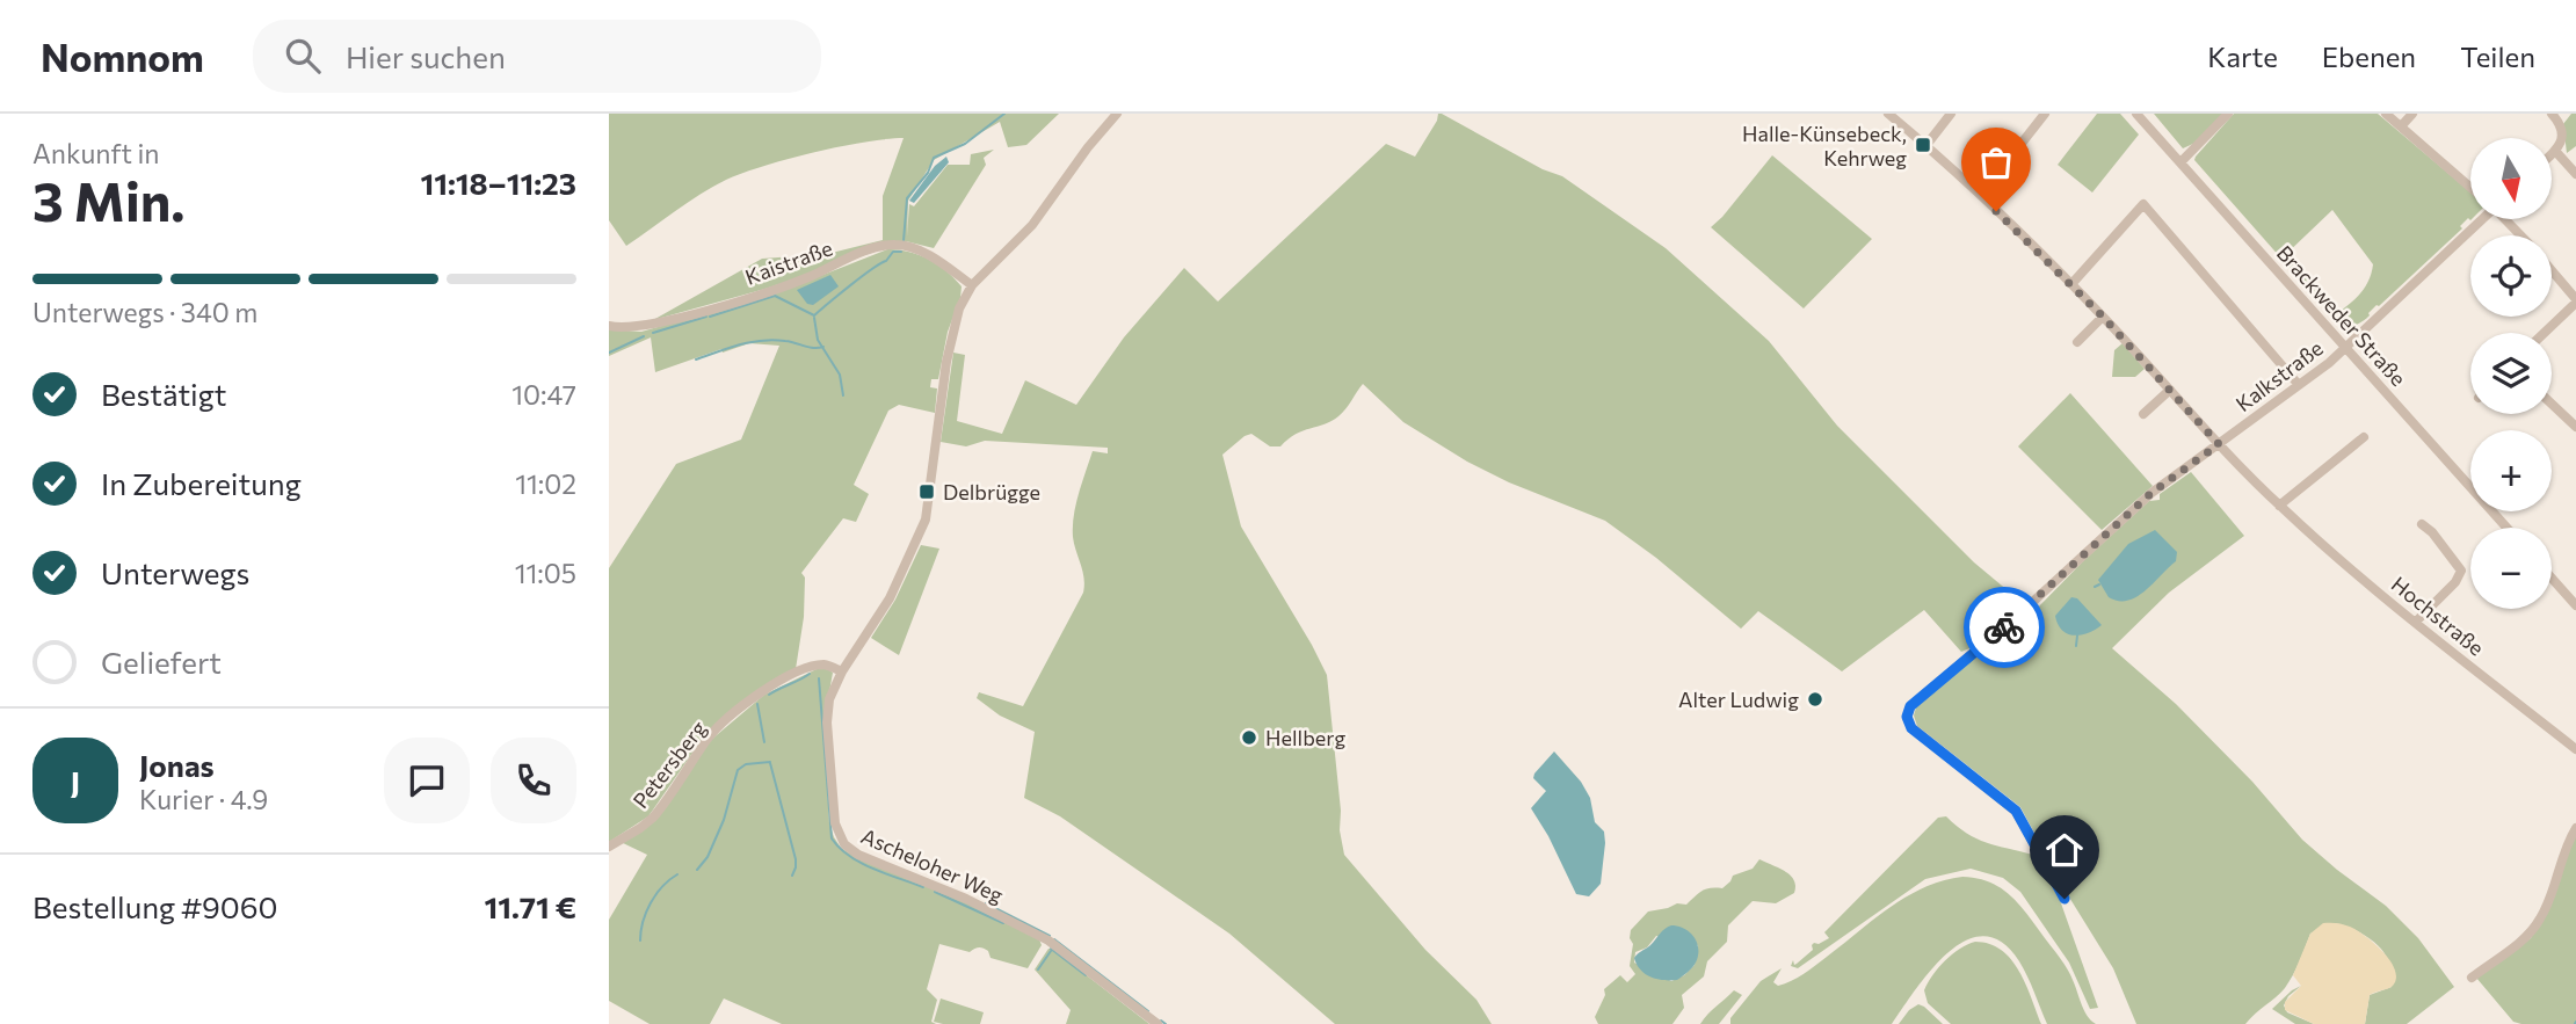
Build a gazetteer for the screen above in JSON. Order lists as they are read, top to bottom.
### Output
{
  "streets": {
    "street": [
      "Kaistraße",
      "Brackweder Straße",
      "Kalkstraße",
      "Hochstraße",
      "Petersberg",
      "Ascheloher Weg"
    ]
  },
  "crossings": [
    ["Kaistraße", "Ascheloher Weg"],
    ["Brackweder Straße", "Kalkstraße"],
    ["Kalkstraße", "Hochstraße"],
    ["Petersberg", "Ascheloher Weg"]
  ],
  "places": {
    "transit": ["Halle-Künsebeck, Kehrweg", "Delbrügge"],
    "other": ["Alter Ludwig", "Hellberg"]
  },
  "north": "bottom",
  "page": {
    "header": "Nomnom",
    "search": "Hier suchen",
    "nav": ["Karte", "Ebenen", "Teilen"],
    "heading": ["3 Min.", "Ankunft in", "11:18–11:23"],
    "panel": [
      "Jonas",
      "Kurier · 4.9",
      "Bestellung #9060",
      "11.71 €"
    ],
    "map_buttons": ["+", "−"],
    "bar": "Unterwegs · 340 m",
    "list": [
      ["Bestätigt", "10:47"],
      ["In Zubereitung", "11:02"],
      ["Unterwegs", "11:05"],
      "Geliefert"
    ],
    "round": "J"
  }
}
